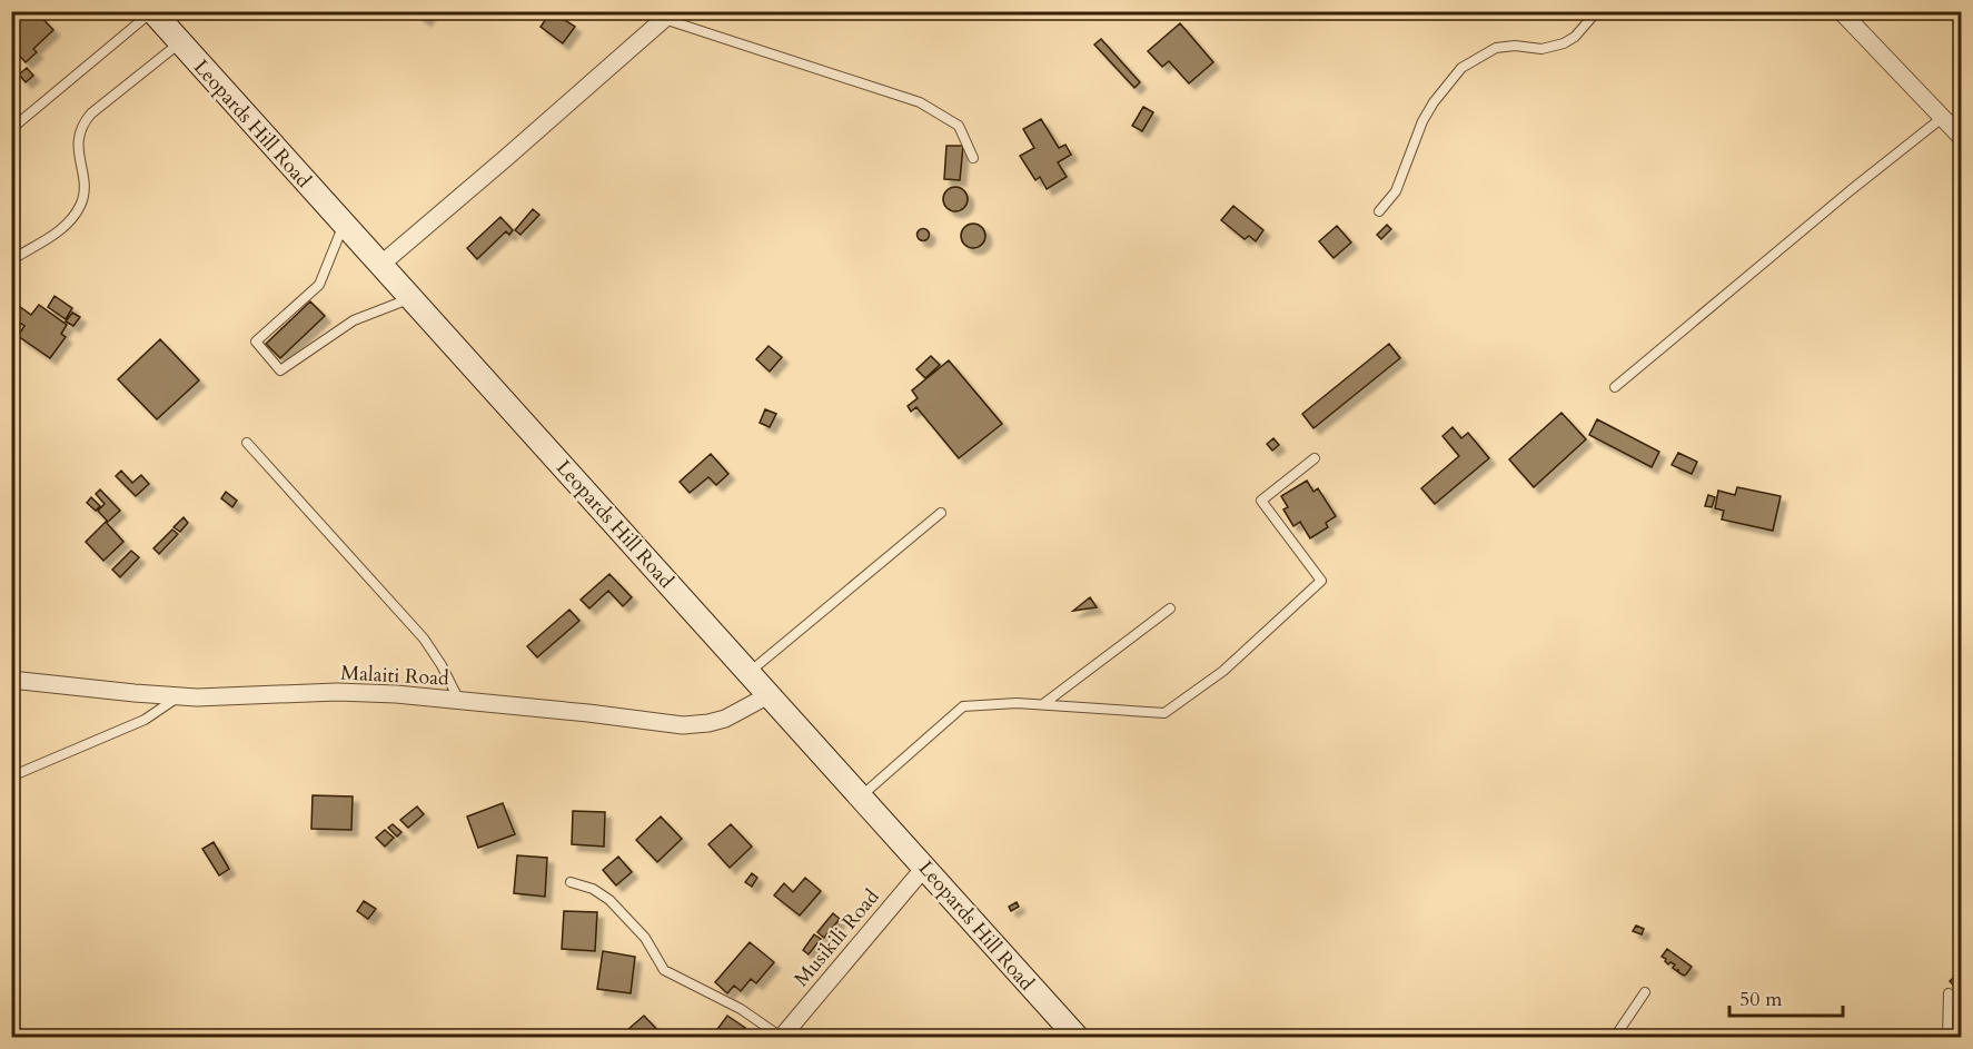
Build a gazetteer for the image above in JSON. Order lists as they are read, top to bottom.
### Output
{
  "streets": {
    "main road": ["Leopards Hill Road"],
    "street": ["Malaiti Road", "Musikili Road"]
  },
  "crossings": [
    ["Leopards Hill Road", "Malaiti Road"],
    ["Leopards Hill Road", "Musikili Road"]
  ],
  "scale_bar": "50 m"
}
